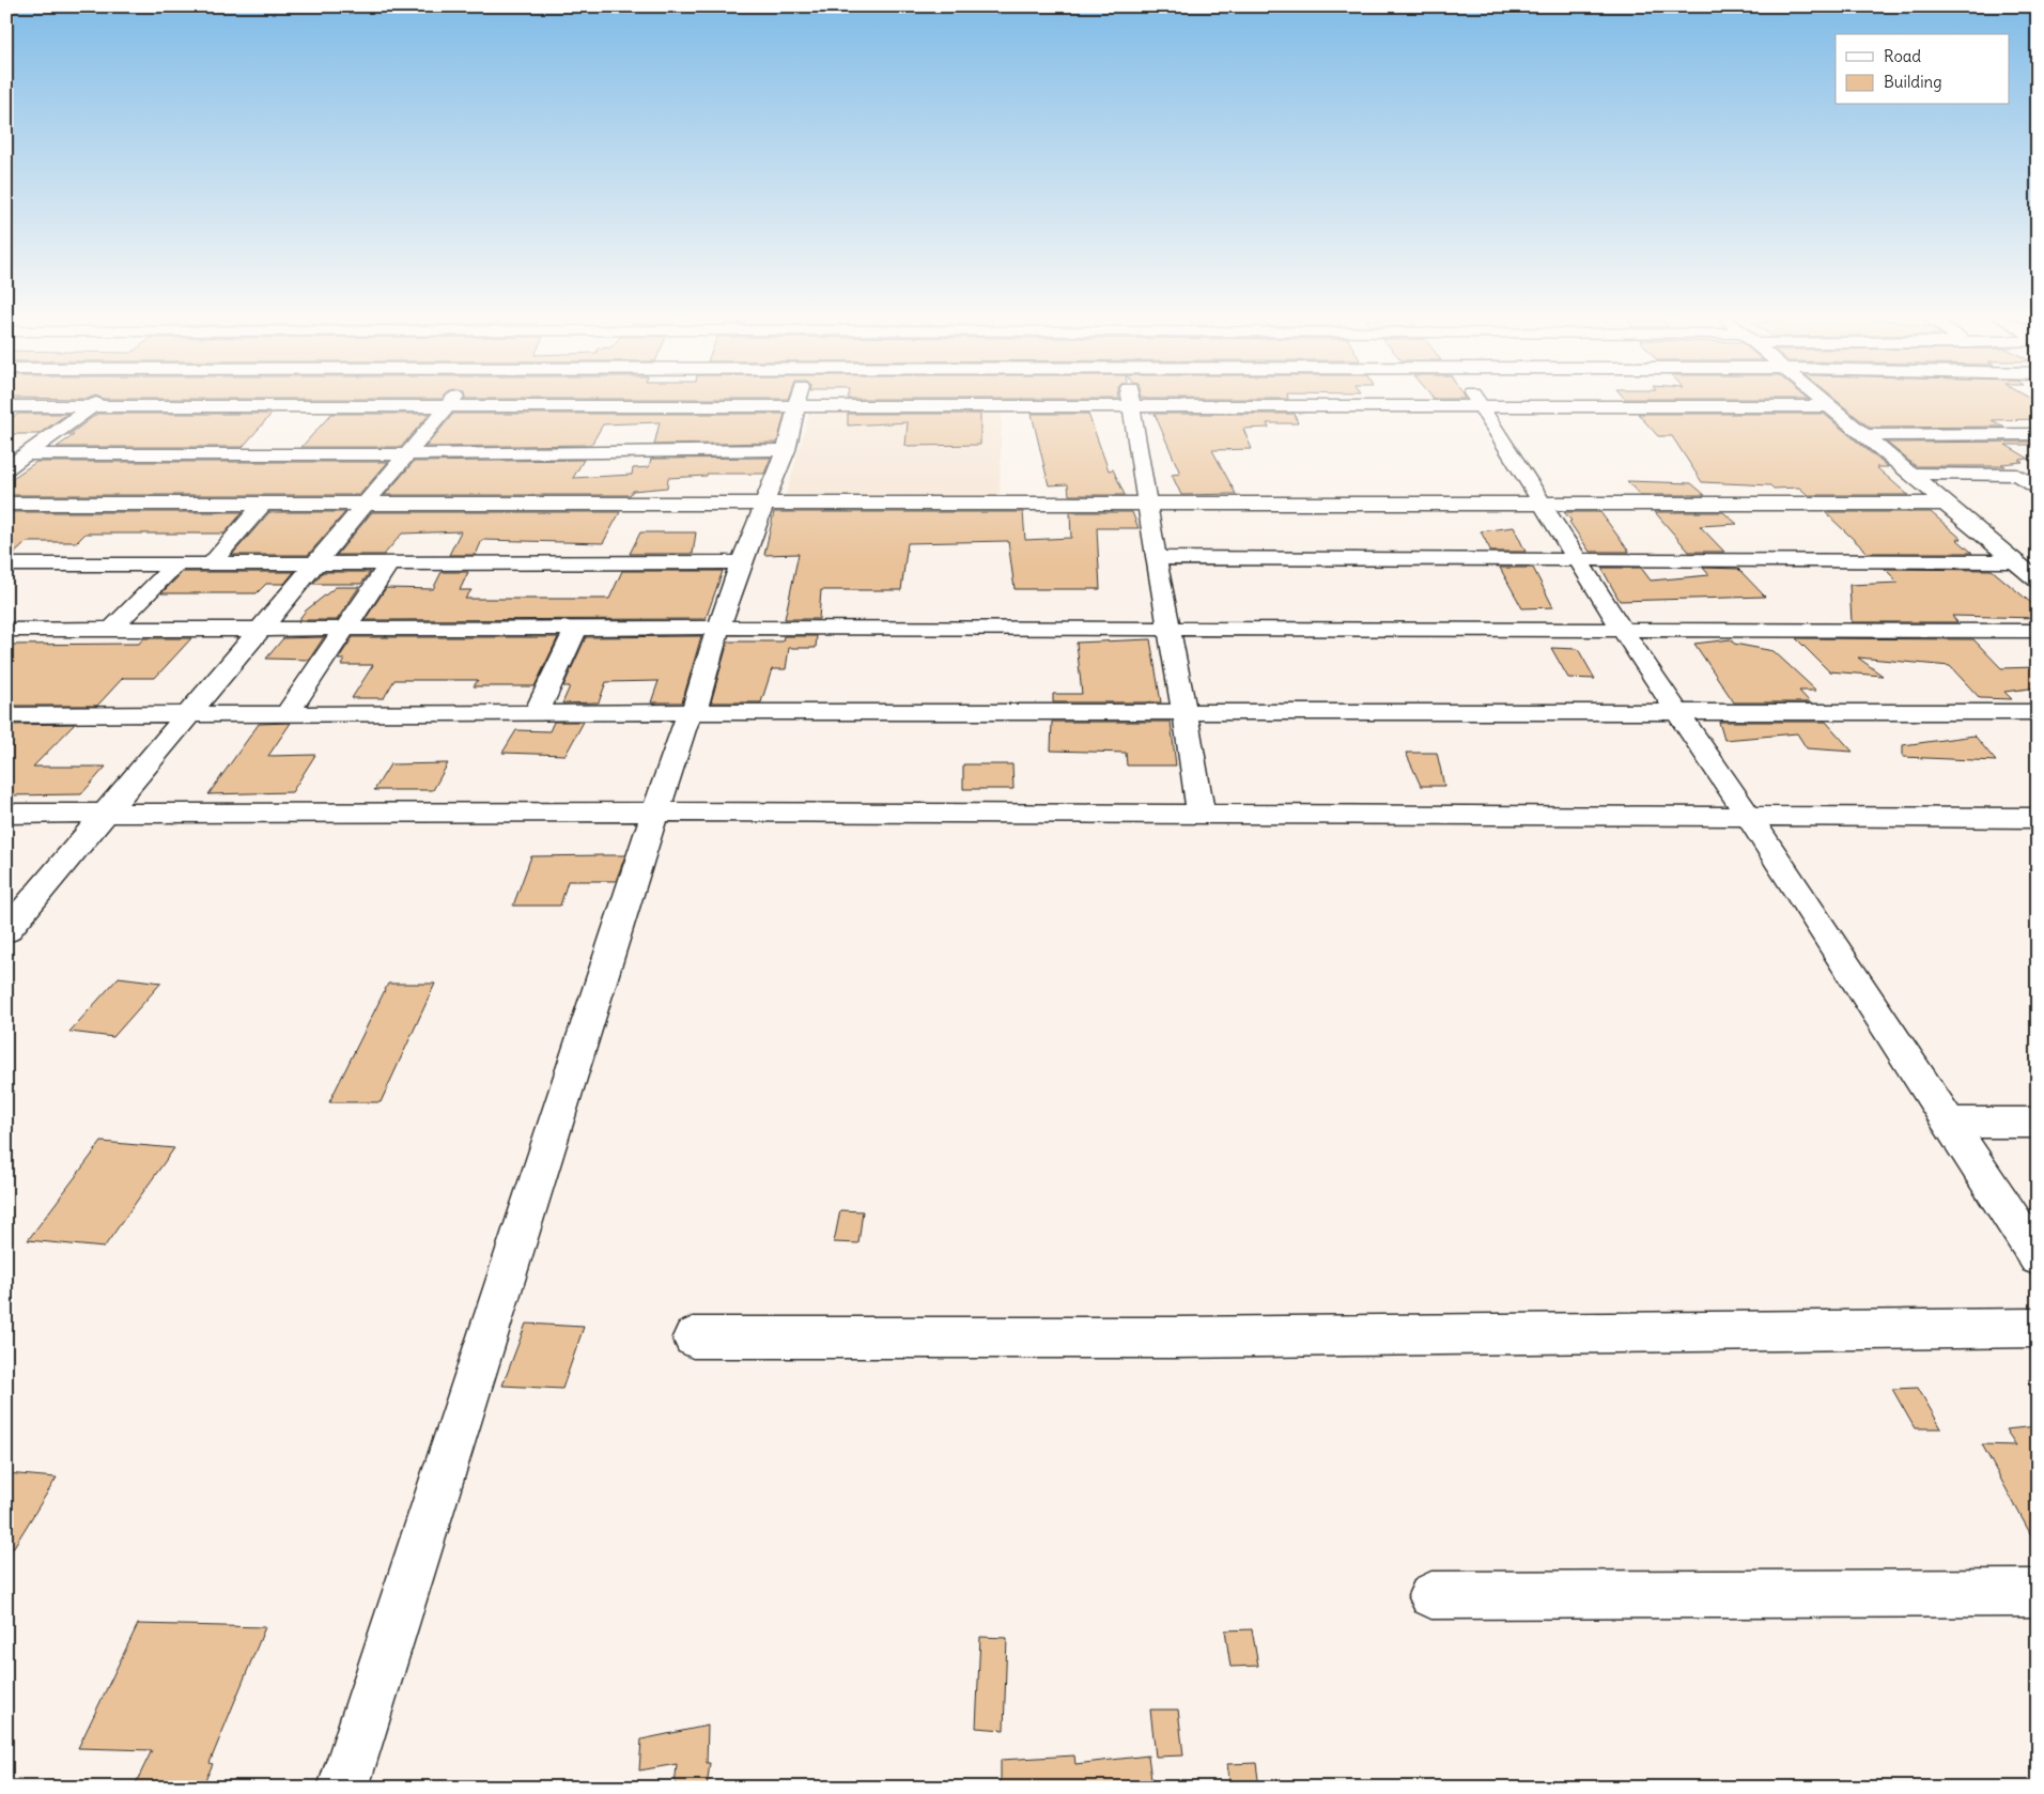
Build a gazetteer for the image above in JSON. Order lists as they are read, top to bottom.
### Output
{
  "legend": ["Road", "Building"]
}
